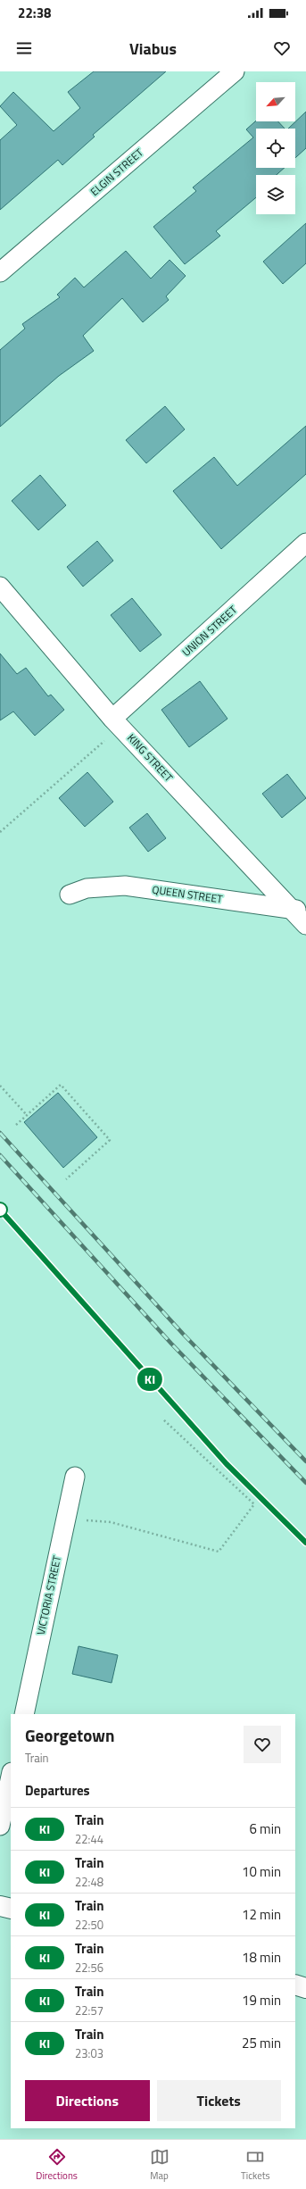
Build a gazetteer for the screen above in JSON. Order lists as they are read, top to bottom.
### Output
{
  "streets": {
    "street": [
      "ELGIN STREET",
      "UNION STREET",
      "KING STREET",
      "QUEEN STREET",
      "VICTORIA STREET"
    ]
  },
  "crossings": [
    ["UNION STREET", "KING STREET"],
    ["KING STREET", "QUEEN STREET"]
  ],
  "north": "bottom left",
  "page": {
    "status": "22:38",
    "header": "Viabus",
    "on_map": "KI",
    "heading": [
      ["Georgetown", "Train"],
      "Departures"
    ],
    "list": [
      {
        "mark": "KI",
        "name": "Train",
        "note": "22:44",
        "value": "6 min"
      },
      {
        "mark": "KI",
        "name": "Train",
        "note": "22:48",
        "value": "10 min"
      },
      {
        "mark": "KI",
        "name": "Train",
        "note": "22:50",
        "value": "12 min"
      },
      {
        "mark": "KI",
        "name": "Train",
        "note": "22:56",
        "value": "18 min"
      },
      {
        "mark": "KI",
        "name": "Train",
        "note": "22:57",
        "value": "19 min"
      },
      {
        "mark": "KI",
        "name": "Train",
        "note": "23:03",
        "value": "25 min"
      }
    ],
    "buttons": ["Directions", "Tickets"],
    "tabs": ["Directions", "Map", "Tickets"]
  }
}
